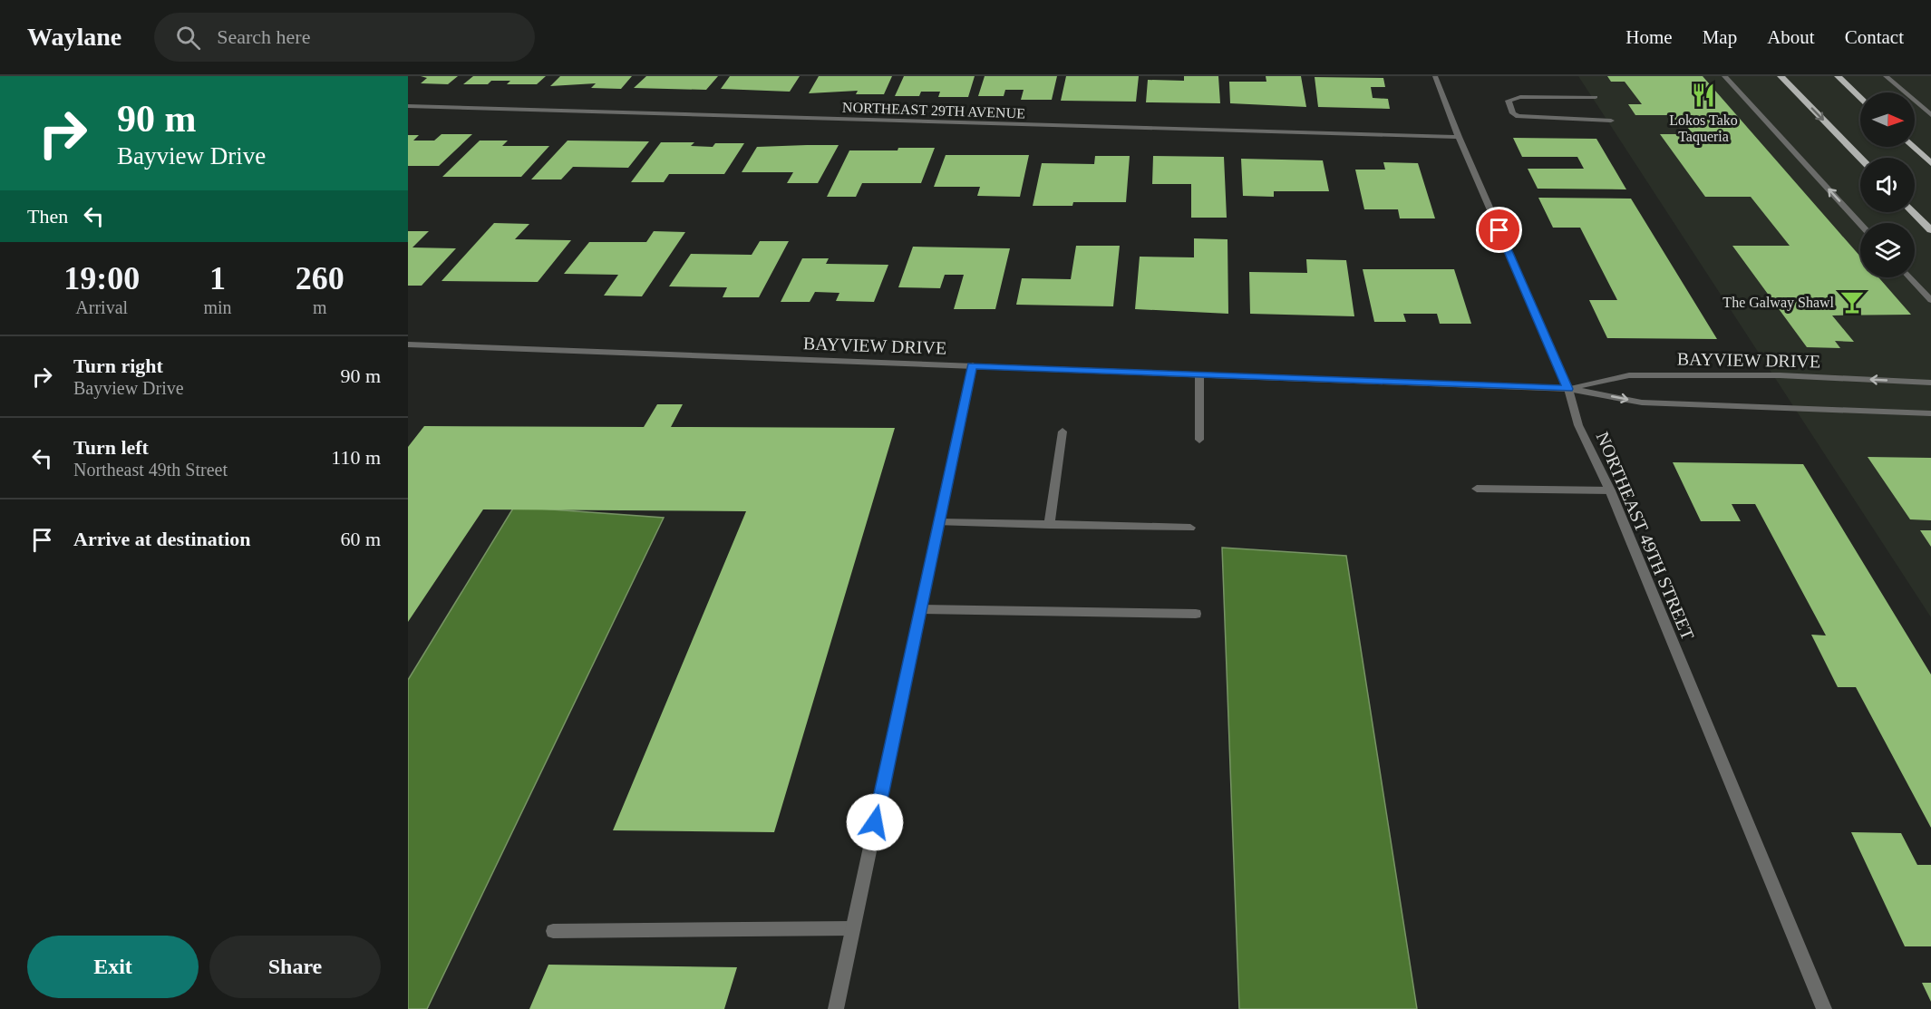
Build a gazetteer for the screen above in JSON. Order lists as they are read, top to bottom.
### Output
{
  "streets": {
    "street": ["NORTHEAST 29TH AVENUE", "BAYVIEW DRIVE", "NORTHEAST 49TH STREET"]
  },
  "crossings": [
    ["NORTHEAST 29TH AVENUE", "NORTHEAST 49TH STREET"],
    ["BAYVIEW DRIVE", "NORTHEAST 49TH STREET"]
  ],
  "places": {
    "restaurant": ["Lokos Tako Taqueria"],
    "bar": ["The Galway Shawl"]
  },
  "north": "right",
  "page": {
    "header": "Waylane",
    "search": "Search here",
    "nav": [
      "Home",
      "Map",
      "About",
      "Contact"
    ],
    "turn": ["90 m", "Bayview Drive"],
    "then": "Then",
    "eta": [
      "19:00",
      "Arrival",
      "1",
      "min",
      "260",
      "m"
    ],
    "list": [
      {
        "name": "Turn right",
        "note": "Bayview Drive",
        "value": "90 m"
      },
      {
        "name": "Turn left",
        "note": "Northeast 49th Street",
        "value": "110 m"
      },
      {
        "name": "Arrive at destination",
        "value": "60 m"
      }
    ],
    "buttons": ["Exit", "Share"]
  }
}
